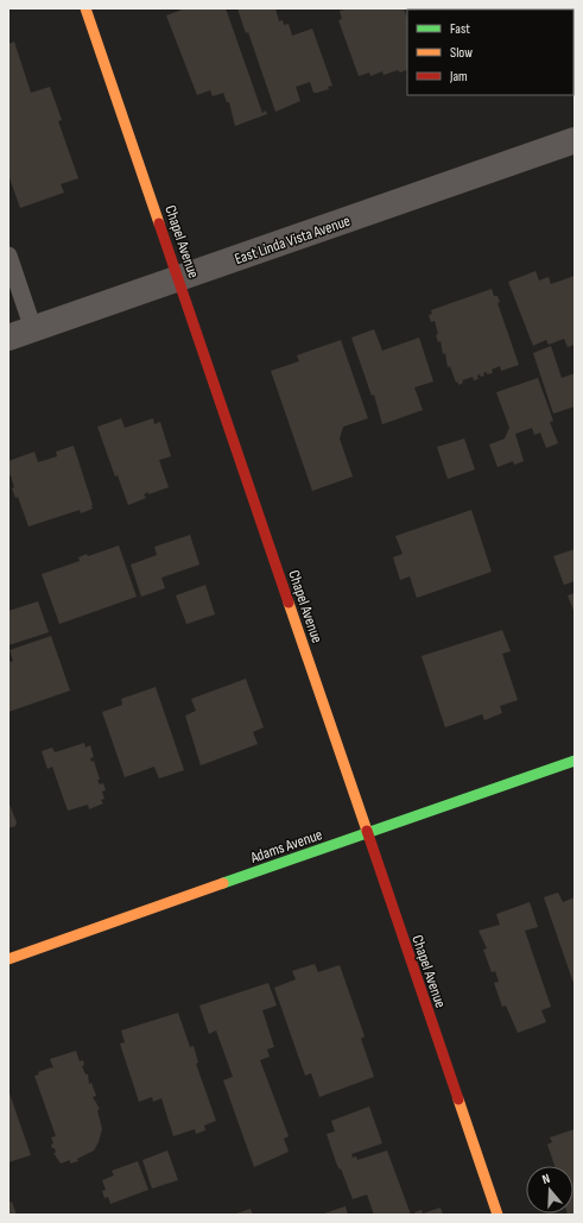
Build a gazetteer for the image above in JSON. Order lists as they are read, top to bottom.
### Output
{
  "streets": {
    "street": ["East Linda Vista Avenue", "Chapel Avenue", "Adams Avenue"]
  },
  "crossings": [
    ["East Linda Vista Avenue", "Chapel Avenue"],
    ["Chapel Avenue", "Adams Avenue"]
  ],
  "legend": ["Fast", "Slow", "Jam"],
  "north": "top"
}
